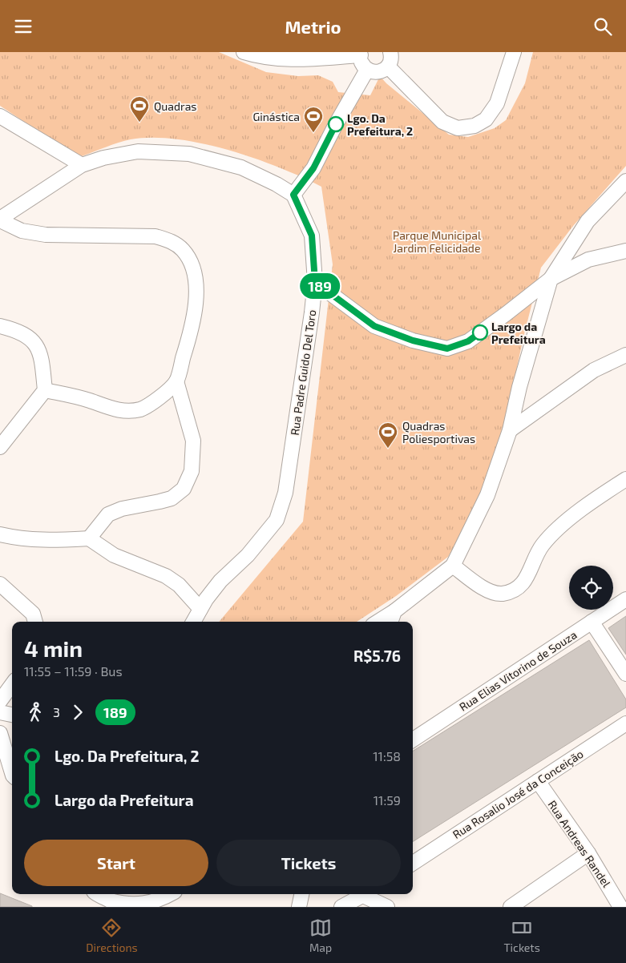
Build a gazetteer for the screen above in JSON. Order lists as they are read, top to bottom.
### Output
{
  "streets": {
    "street": [
      "Rua Padre Guido Del Toro",
      "Rua Elias Vitorino de Souza",
      "Rua Rosalio José da Conceição",
      "Rua Andreas Randel"
    ]
  },
  "crossings": [
    ["Rua Rosalio José da Conceição", "Rua Andreas Randel"]
  ],
  "parks": ["Parque Municipal Jardim Felicidade"],
  "places": {
    "sports": ["Quadras", "Ginástica", "Quadras Poliesportivas"],
    "other": ["Lgo. Da Prefeitura, 2", "Largo da Prefeitura"]
  },
  "lines": ["bus line 189"],
  "page": {
    "header": "Metrio",
    "on_map": "189",
    "heading": ["4 min", "11:55 – 11:59 · Bus", "R$5.76"],
    "legs": ["3", "189"],
    "list": [
      {
        "name": "Lgo. Da Prefeitura, 2",
        "value": "11:58"
      },
      {
        "name": "Largo da Prefeitura",
        "value": "11:59"
      }
    ],
    "buttons": ["Start", "Tickets"],
    "tabs": ["Directions", "Map", "Tickets"]
  }
}
